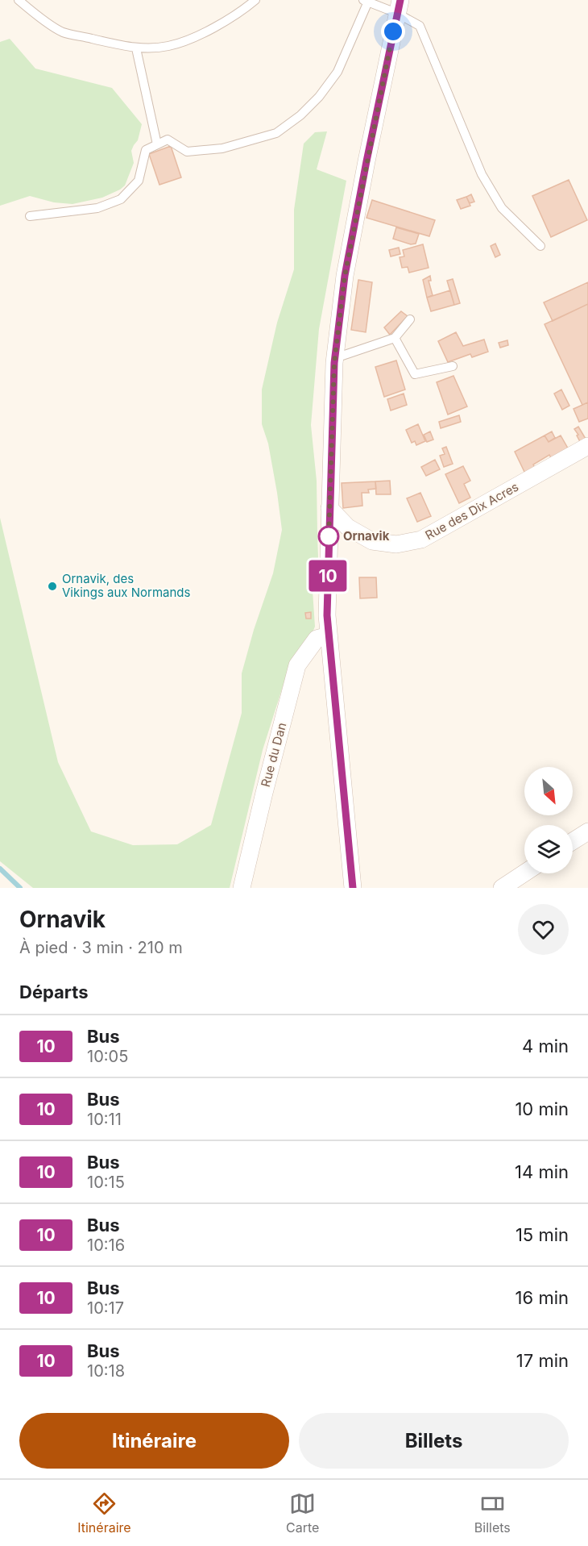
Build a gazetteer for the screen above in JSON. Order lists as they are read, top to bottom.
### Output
{
  "streets": {
    "street": ["Rue des Dix Acres", "Rue du Dan"]
  },
  "places": ["Ornavik", "Ornavik, des Vikings aux Normands"],
  "lines": ["bus line 10"],
  "north": "bottom right",
  "page": {
    "on_map": "10",
    "heading": [
      ["Ornavik", "À pied · 3 min · 210 m"],
      "Départs"
    ],
    "list": [
      {
        "mark": "10",
        "name": "Bus",
        "note": "10:05",
        "value": "4 min"
      },
      {
        "mark": "10",
        "name": "Bus",
        "note": "10:11",
        "value": "10 min"
      },
      {
        "mark": "10",
        "name": "Bus",
        "note": "10:15",
        "value": "14 min"
      },
      {
        "mark": "10",
        "name": "Bus",
        "note": "10:16",
        "value": "15 min"
      },
      {
        "mark": "10",
        "name": "Bus",
        "note": "10:17",
        "value": "16 min"
      },
      {
        "mark": "10",
        "name": "Bus",
        "note": "10:18",
        "value": "17 min"
      }
    ],
    "buttons": ["Itinéraire", "Billets"],
    "tabs": ["Itinéraire", "Carte", "Billets"]
  }
}
